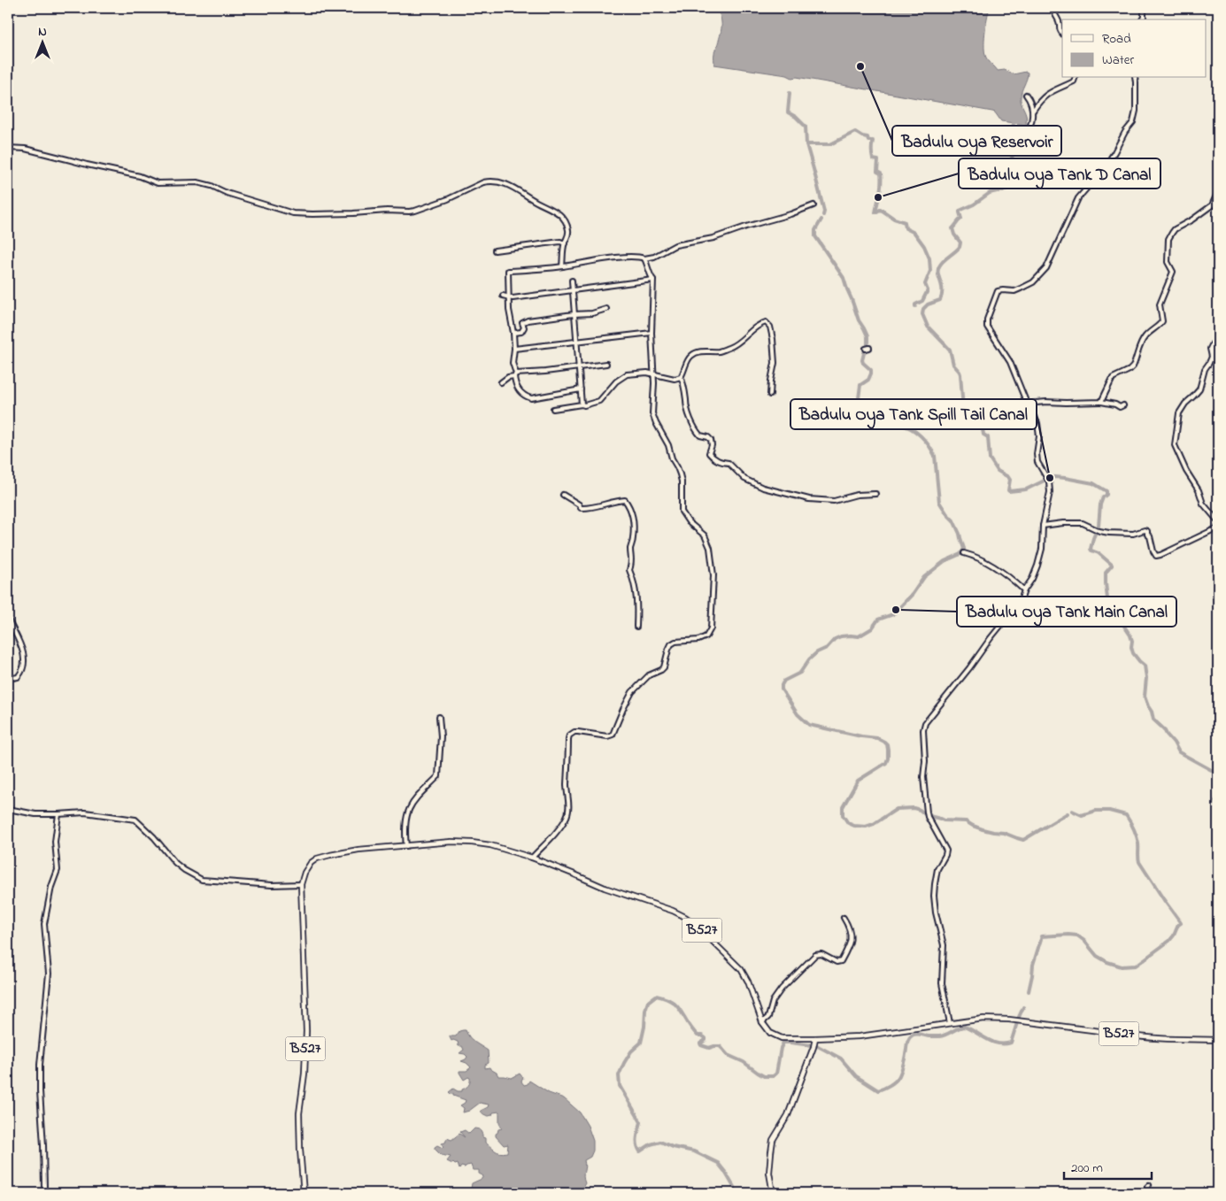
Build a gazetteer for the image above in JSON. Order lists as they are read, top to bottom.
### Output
{
  "streets": {
    "main road": ["B527"]
  },
  "places": [
    "Badulu Oya Reservoir",
    "Badulu Oya Tank D Canal",
    "Badulu Oya Tank Spill Tail Canal",
    "Badulu Oya Tank Main Canal"
  ],
  "legend": ["Road", "Water"],
  "scale_bar": "200 m",
  "north": "top"
}
